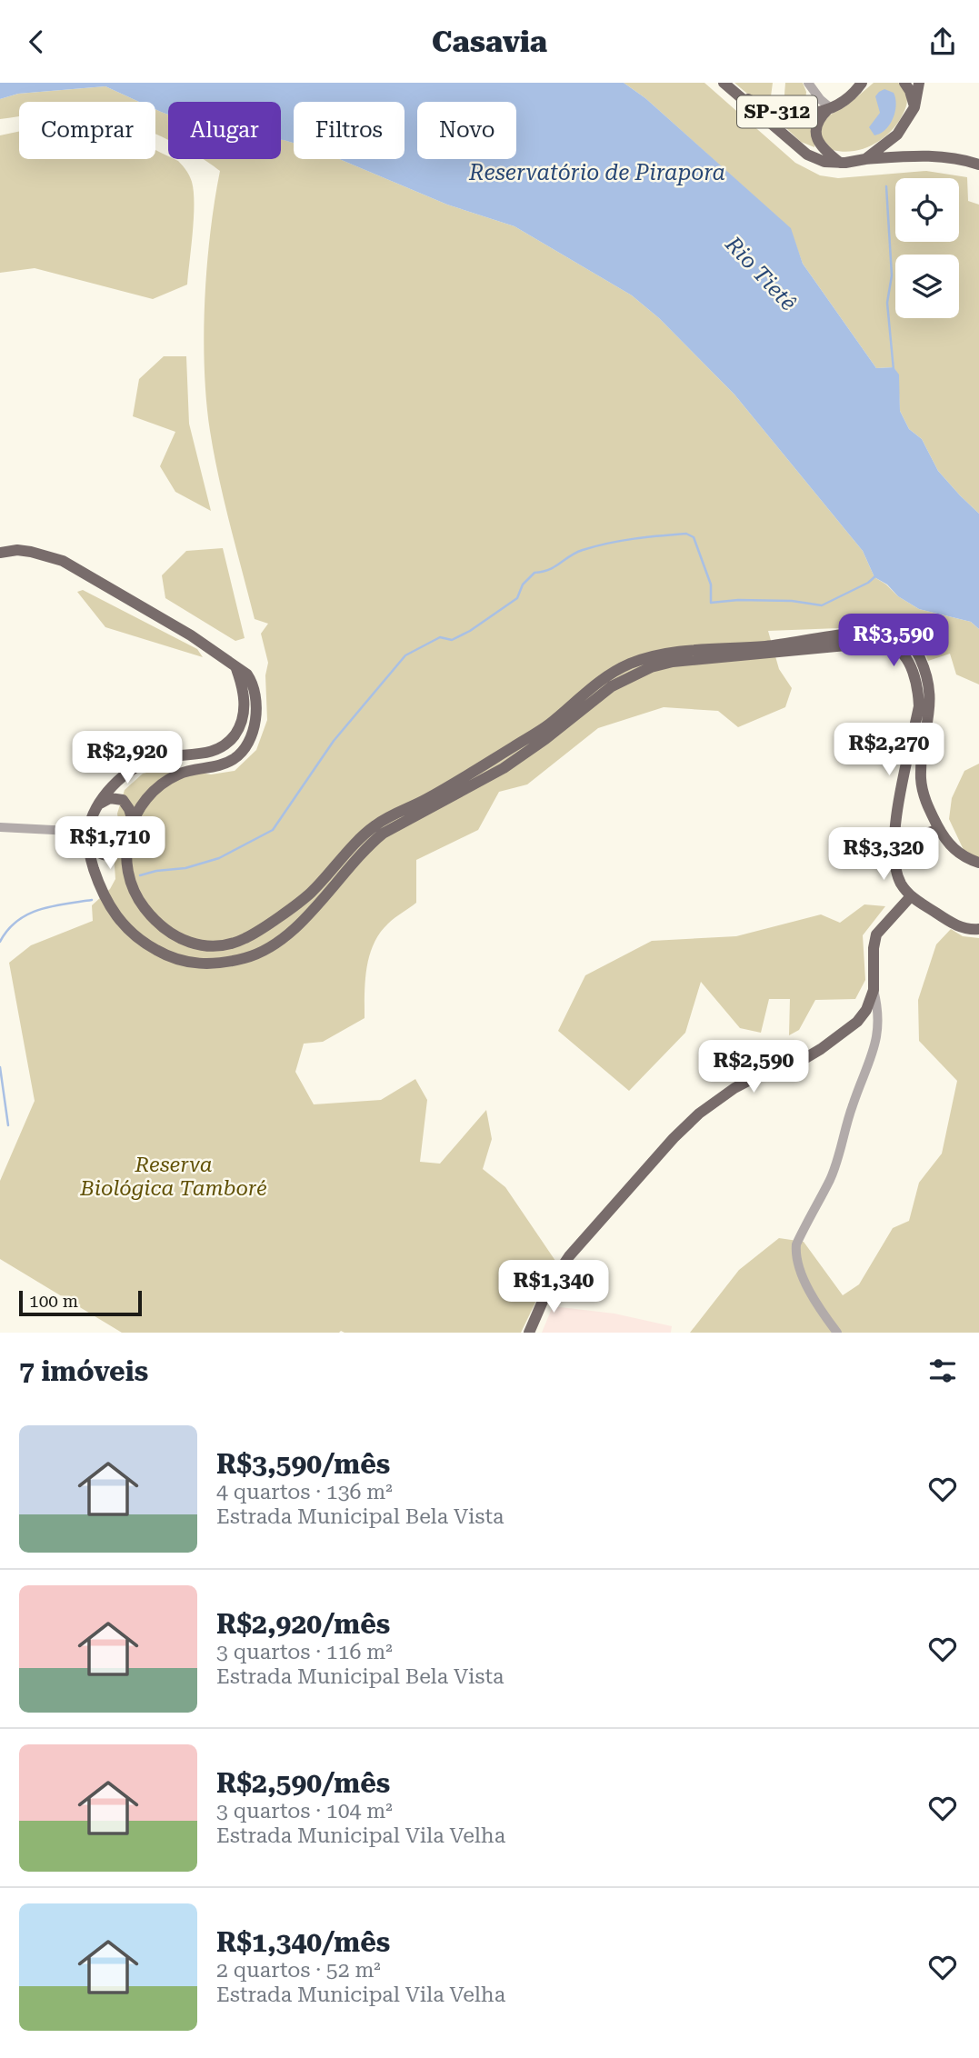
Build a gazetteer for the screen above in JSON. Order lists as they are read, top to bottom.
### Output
{
  "streets": {
    "main road": ["SP-312"]
  },
  "water": ["Reservatório de Pirapora", "Rio Tietê"],
  "parks": ["Reserva Biológica Tamboré"],
  "scale_bar": "100 m",
  "page": {
    "header": "Casavia",
    "chip": [
      "Comprar",
      "Alugar",
      "Filtros",
      "Novo"
    ],
    "price": [
      "R$3,590",
      "R$2,270",
      "R$2,920",
      "R$1,710",
      "R$3,320",
      "R$2,590",
      "R$1,340"
    ],
    "scale": "100 m",
    "heading": "7 imóveis",
    "list": [
      {
        "name": "R$3,590/mês",
        "note": "4 quartos · 136 m² · Estrada Municipal Bela Vista"
      },
      {
        "name": "R$2,920/mês",
        "note": "3 quartos · 116 m² · Estrada Municipal Bela Vista"
      },
      {
        "name": "R$2,590/mês",
        "note": "3 quartos · 104 m² · Estrada Municipal Vila Velha"
      },
      {
        "name": "R$1,340/mês",
        "note": "2 quartos · 52 m² · Estrada Municipal Vila Velha"
      }
    ]
  }
}
